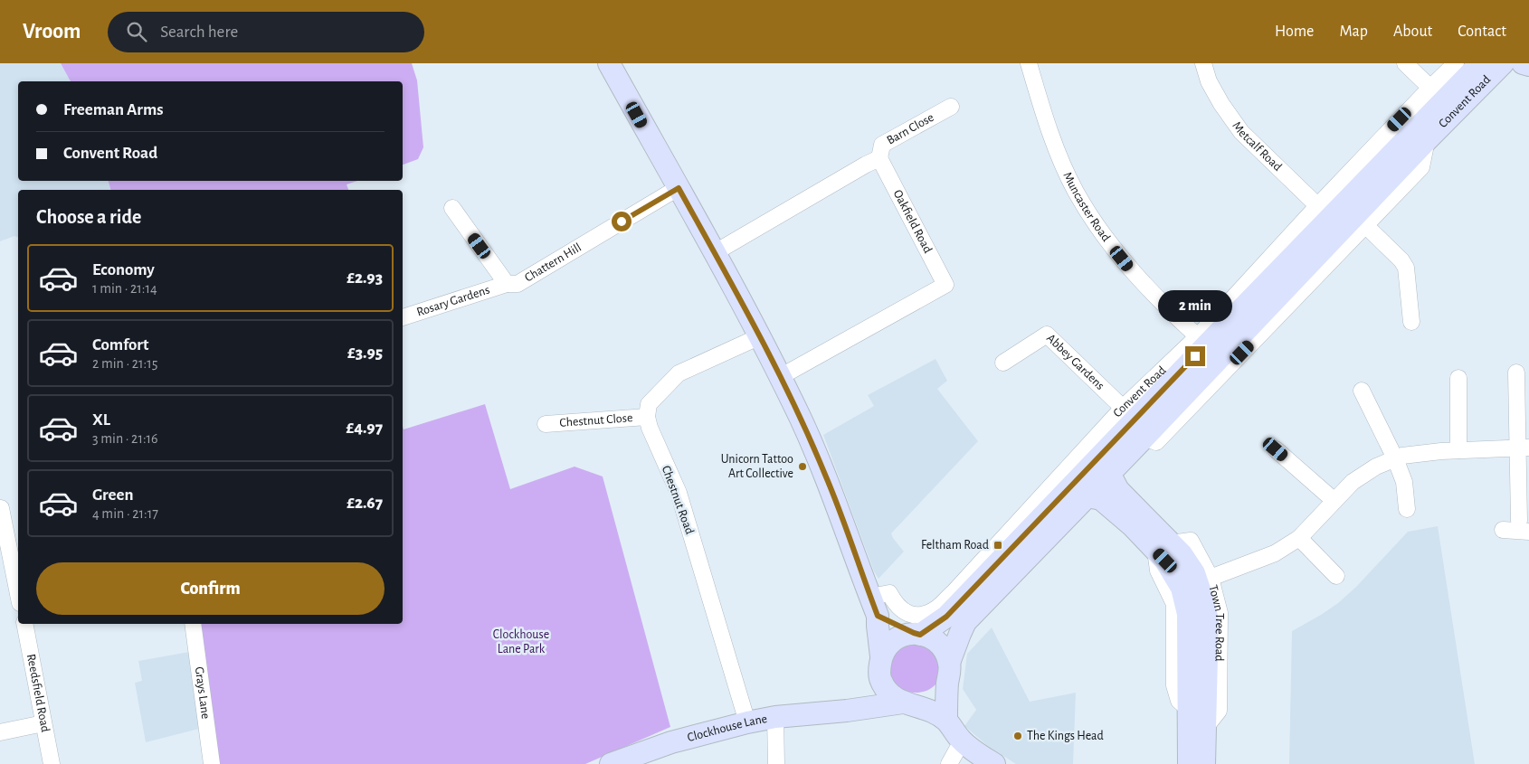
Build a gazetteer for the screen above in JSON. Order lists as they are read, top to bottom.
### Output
{
  "streets": {
    "main road": ["Convent Road", "Town Tree Road", "Clockhouse Lane"],
    "street": [
      "Barn Close",
      "Metcalf Road",
      "Muncaster Road",
      "Oakfield Road",
      "Chattern Hill",
      "Rosary Gardens",
      "Abbey Gardens",
      "Chestnut Close",
      "Chestnut Road",
      "Reedsfield Road",
      "Grays Lane"
    ]
  },
  "crossings": [
    ["Convent Road", "Metcalf Road"],
    ["Convent Road", "Muncaster Road"],
    ["Convent Road", "Abbey Gardens"],
    ["Convent Road", "Town Tree Road"],
    ["Convent Road", "Clockhouse Lane"],
    ["Barn Close", "Oakfield Road"],
    ["Chattern Hill", "Rosary Gardens"],
    ["Chestnut Close", "Chestnut Road"],
    ["Chestnut Road", "Clockhouse Lane"]
  ],
  "parks": ["Clockhouse Lane Park"],
  "places": {
    "other": ["Unicorn Tattoo Art Collective", "The Kings Head"],
    "transit": ["Feltham Road"]
  },
  "page": {
    "header": "Vroom",
    "search": "Search here",
    "nav": [
      "Home",
      "Map",
      "About",
      "Contact"
    ],
    "banner": ["Freeman Arms", "Convent Road"],
    "heading": "Choose a ride",
    "list": [
      {
        "name": "Economy",
        "note": "1 min · 21:14",
        "value": "£2.93"
      },
      {
        "name": "Comfort",
        "note": "2 min · 21:15",
        "value": "£3.95"
      },
      {
        "name": "XL",
        "note": "3 min · 21:16",
        "value": "£4.97"
      },
      {
        "name": "Green",
        "note": "4 min · 21:17",
        "value": "£2.67"
      }
    ],
    "bubble": "2 min",
    "buttons": "Confirm"
  }
}
